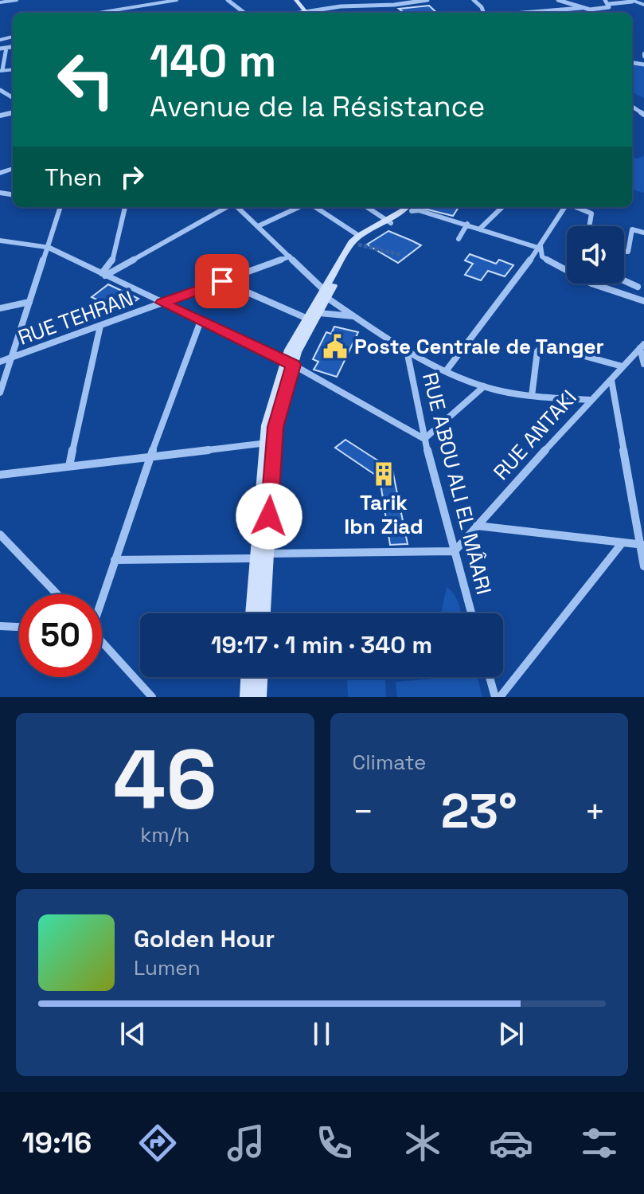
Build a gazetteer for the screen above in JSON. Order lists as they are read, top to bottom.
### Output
{
  "streets": {
    "street": ["RUE TEHRAN", "RUE ANTAKI", "RUE ABOU ALI EL MÂARI"]
  },
  "crossings": [
    ["RUE ANTAKI", "RUE ABOU ALI EL MÂARI"]
  ],
  "places": {
    "public building": ["Poste Centrale de Tanger"],
    "building": ["Tarik Ibn Ziad"]
  },
  "page": {
    "turn": ["140 m", "Avenue de la Résistance"],
    "then": "Then",
    "limit": "50",
    "trip": "19:17 · 1 min · 340 m",
    "tile": [
      ["46", "km/h"],
      "Climate"
    ],
    "heat": ["−", "23°", "+"],
    "song": ["Golden Hour", "Lumen"],
    "tabs": "19:16"
  }
}
